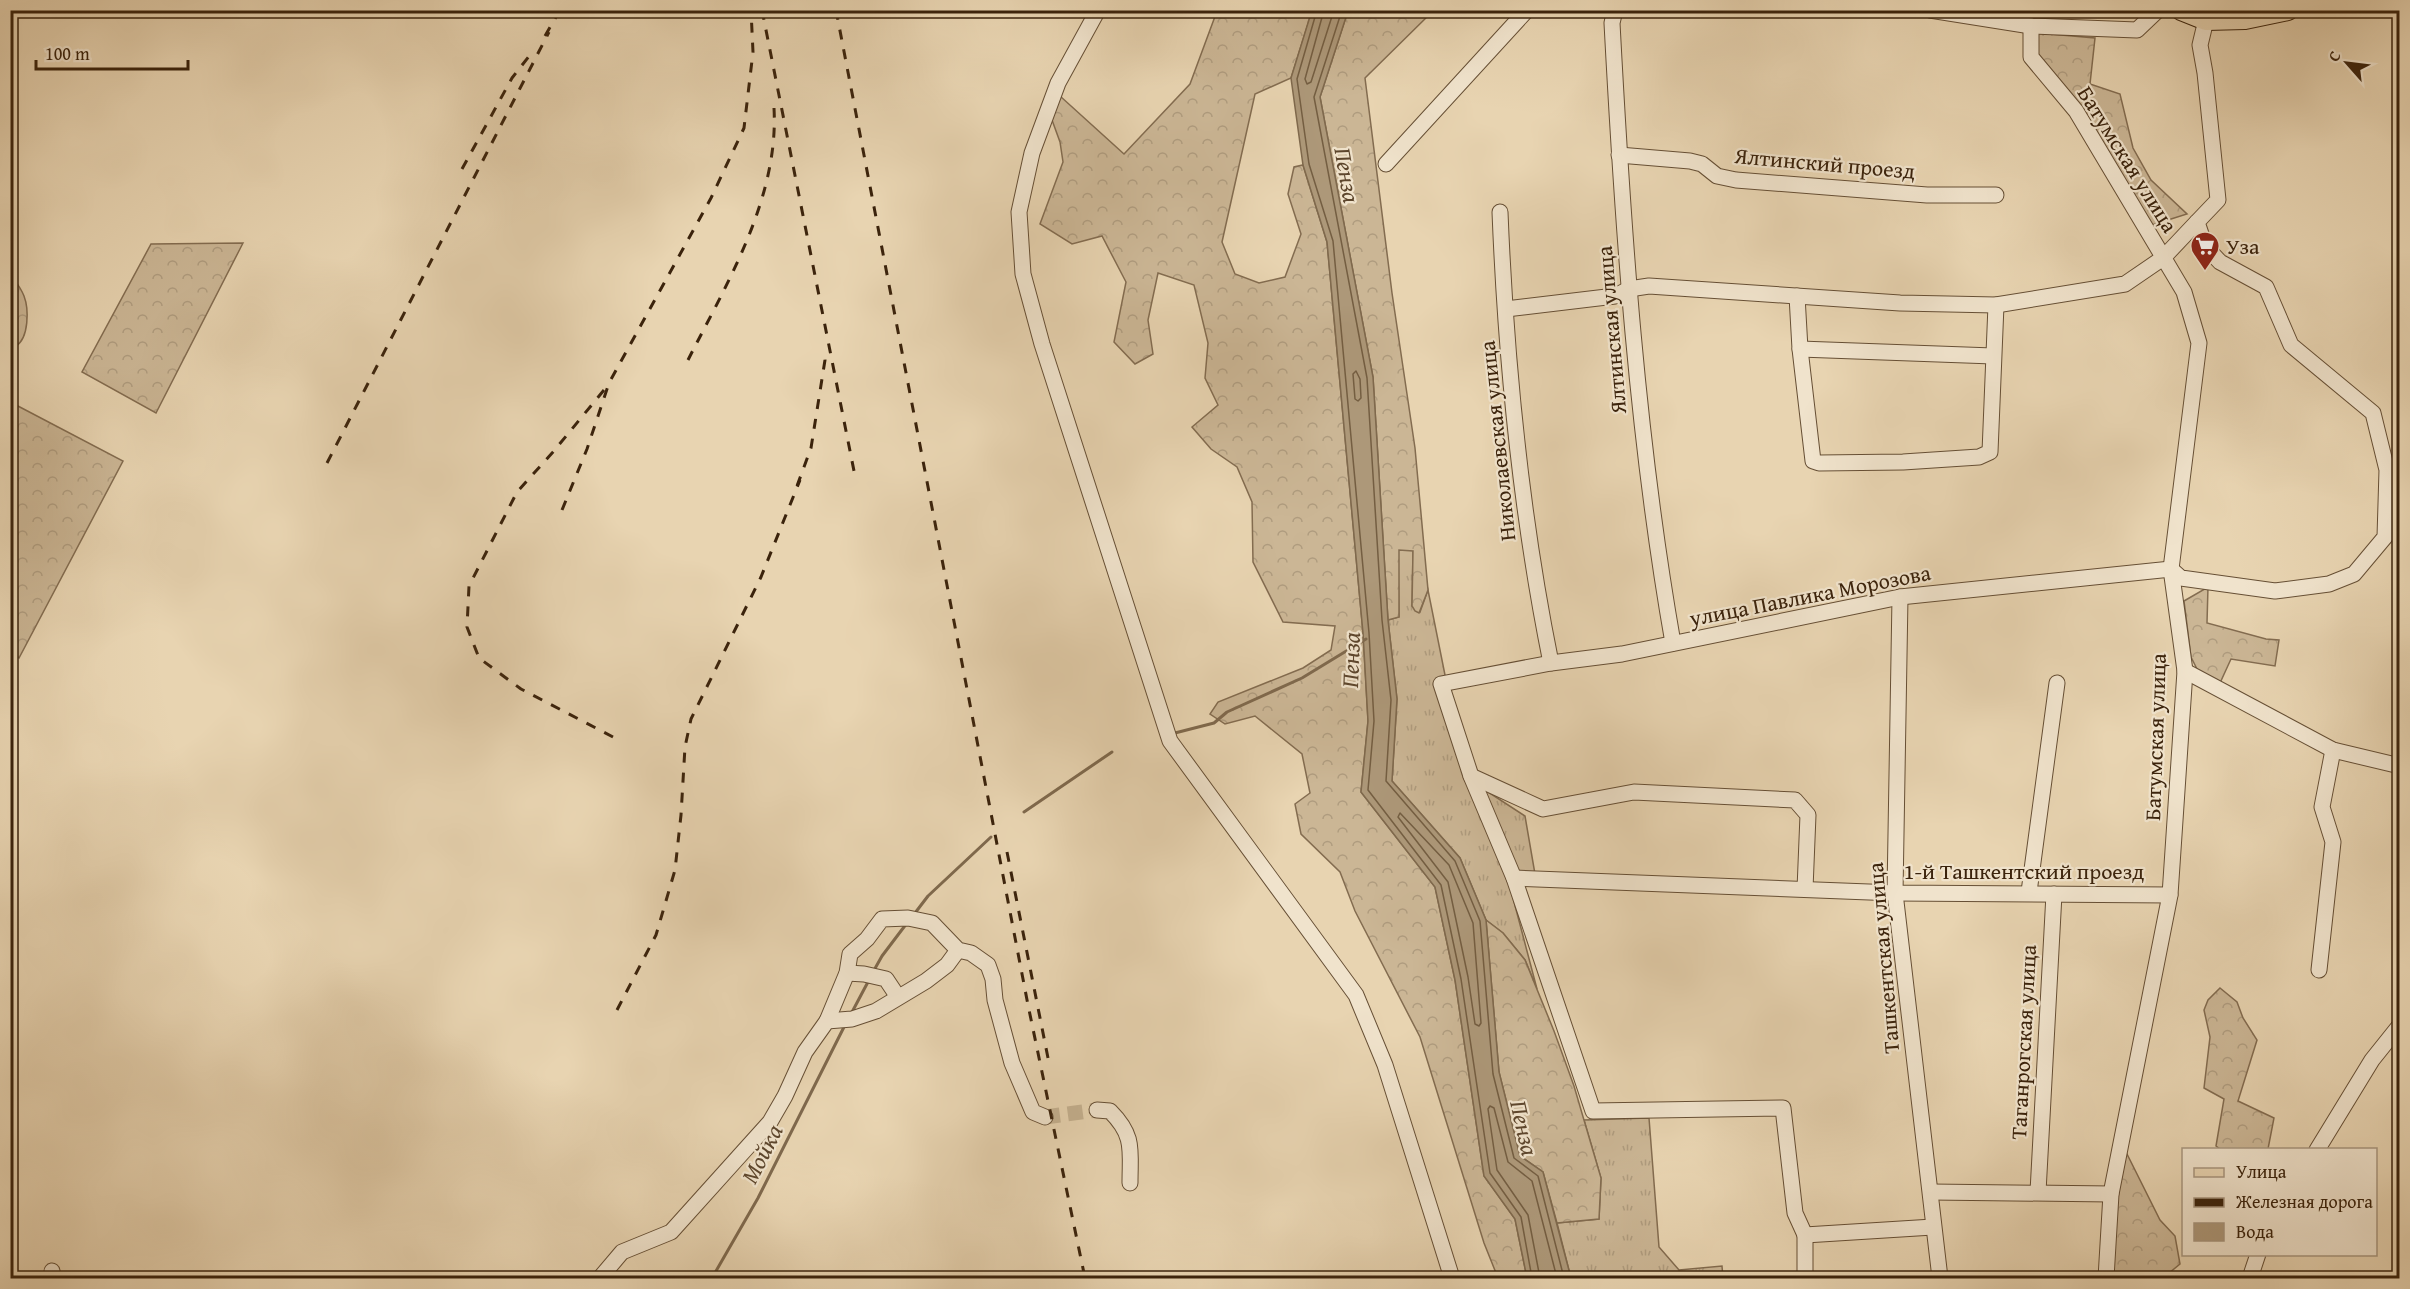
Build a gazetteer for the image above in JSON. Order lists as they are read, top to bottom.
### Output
{
  "streets": {
    "street": [
      "Батумская улица",
      "Ялтинский проезд",
      "Ялтинская улица",
      "Николаевская улица",
      "улица Павлика Морозова",
      "1-й Ташкентский проезд",
      "Ташкентская улица",
      "Таганрогская улица"
    ]
  },
  "crossings": [
    ["Батумская улица", "улица Павлика Морозова"],
    ["Батумская улица", "1-й Ташкентский проезд"],
    ["Ялтинский проезд", "Ялтинская улица"],
    ["Ялтинская улица", "улица Павлика Морозова"],
    ["Николаевская улица", "улица Павлика Морозова"],
    ["улица Павлика Морозова", "Ташкентская улица"],
    ["1-й Ташкентский проезд", "Ташкентская улица"],
    ["1-й Ташкентский проезд", "Таганрогская улица"]
  ],
  "water": ["Пенза", "Мойка"],
  "places": {
    "supermarket": ["Уза"]
  },
  "legend": ["Улица", "Железная дорога", "Вода"],
  "scale_bar": "100 m",
  "north": "top left"
}
